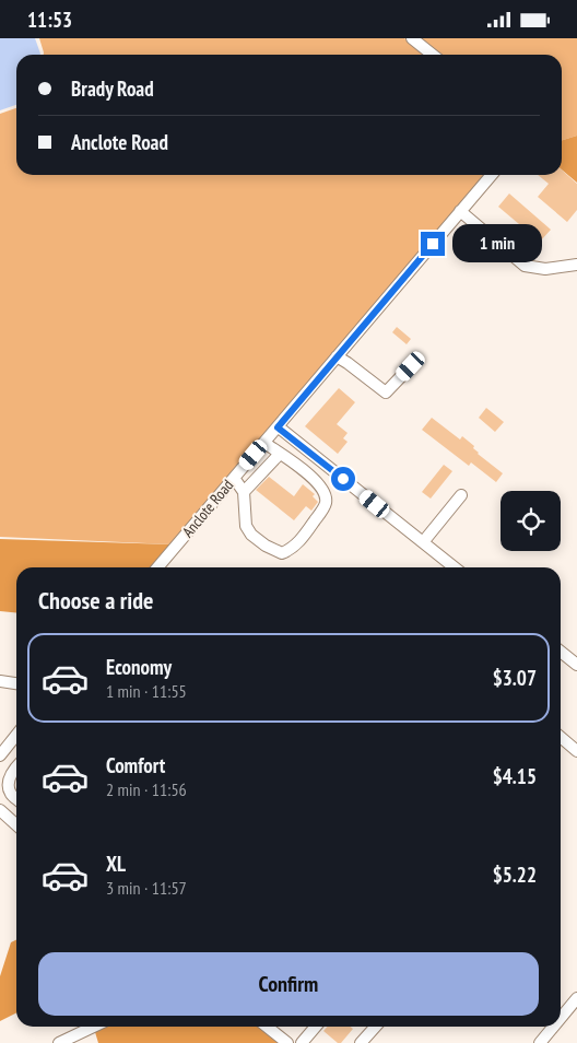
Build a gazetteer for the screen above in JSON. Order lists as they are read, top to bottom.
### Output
{
  "streets": {
    "street": ["Anclote Road"]
  },
  "page": {
    "status": "11:53",
    "banner": ["Brady Road", "Anclote Road"],
    "bubble": "1 min",
    "heading": "Choose a ride",
    "list": [
      {
        "name": "Economy",
        "note": "1 min · 11:55",
        "value": "$3.07"
      },
      {
        "name": "Comfort",
        "note": "2 min · 11:56",
        "value": "$4.15"
      },
      {
        "name": "XL",
        "note": "3 min · 11:57",
        "value": "$5.22"
      }
    ],
    "buttons": "Confirm"
  }
}
